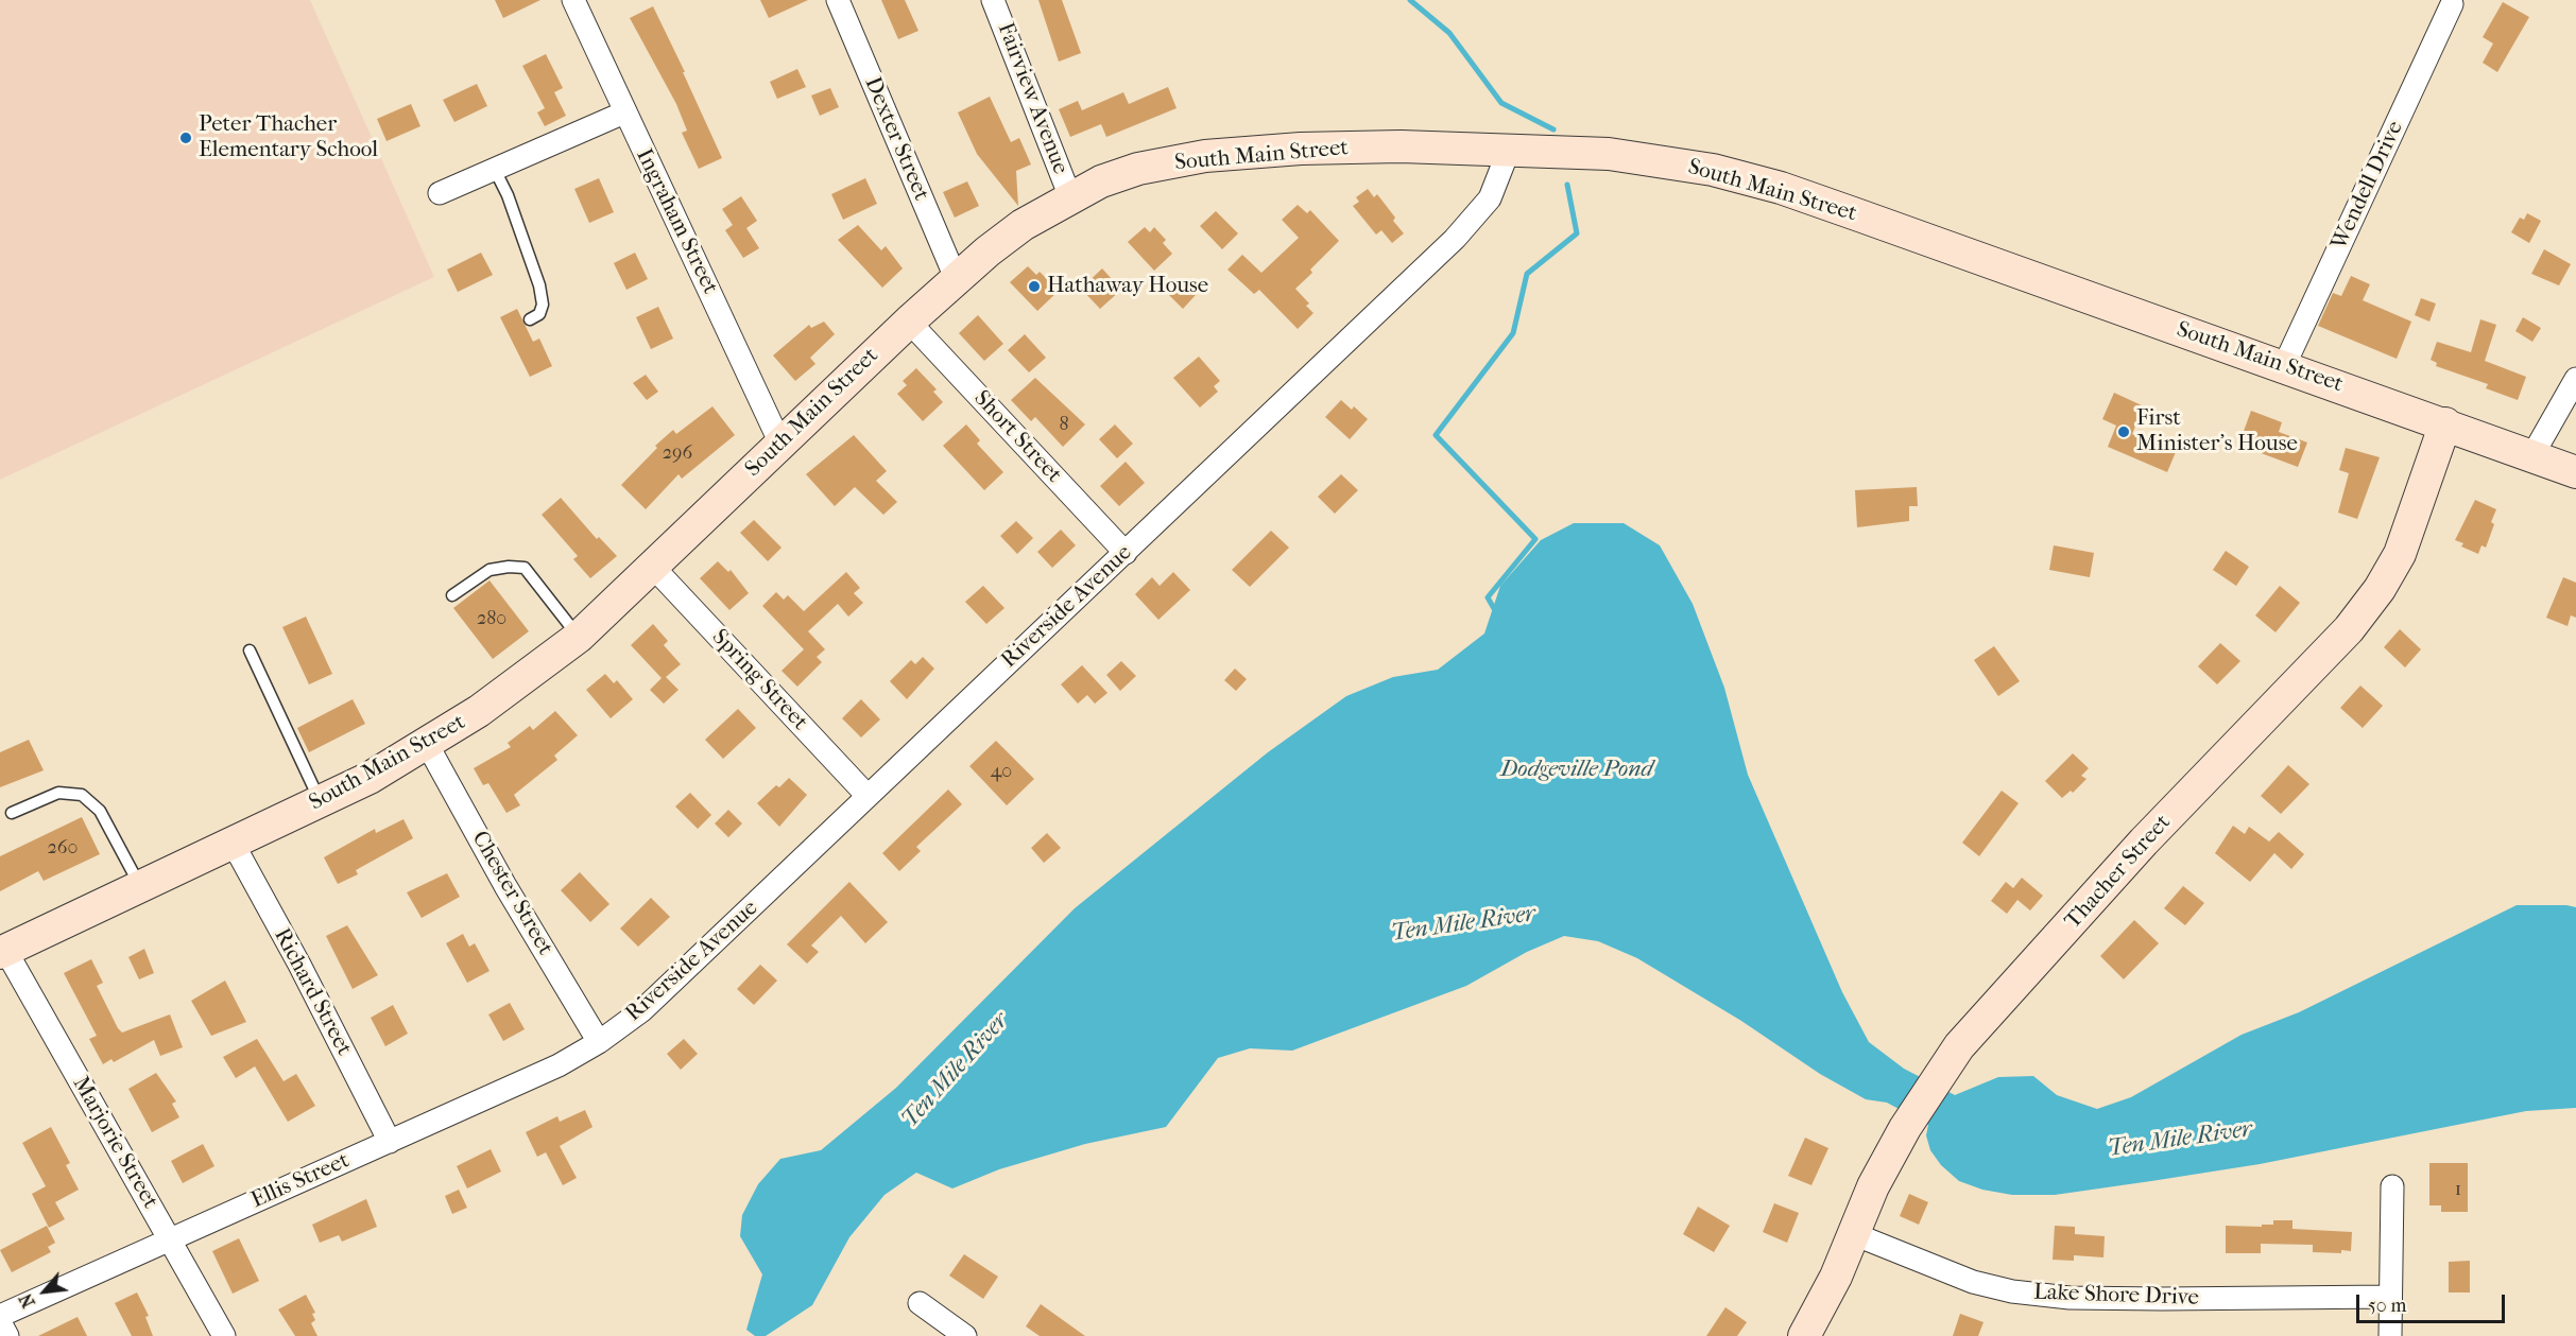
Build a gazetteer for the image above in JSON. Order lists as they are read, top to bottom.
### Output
{
  "streets": {
    "main road": ["South Main Street", "Thacher Street"],
    "street": [
      "Fairview Avenue",
      "Dexter Street",
      "Wendell Drive",
      "Ingraham Street",
      "Short Street",
      "Riverside Avenue",
      "Spring Street",
      "Chester Street",
      "Richard Street",
      "Marjorie Street",
      "Ellis Street",
      "Lake Shore Drive"
    ]
  },
  "crossings": [
    ["Fairview Avenue", "South Main Street"],
    ["Dexter Street", "South Main Street"],
    ["South Main Street", "Wendell Drive"],
    ["South Main Street", "Ingraham Street"],
    ["South Main Street", "Short Street"],
    ["South Main Street", "Riverside Avenue"],
    ["South Main Street", "Spring Street"],
    ["South Main Street", "Thacher Street"],
    ["South Main Street", "Chester Street"],
    ["South Main Street", "Richard Street"],
    ["South Main Street", "Marjorie Street"],
    ["Short Street", "Riverside Avenue"],
    ["Riverside Avenue", "Spring Street"],
    ["Riverside Avenue", "Chester Street"],
    ["Riverside Avenue", "Ellis Street"],
    ["Thacher Street", "Lake Shore Drive"],
    ["Chester Street", "Ellis Street"],
    ["Richard Street", "Ellis Street"],
    ["Marjorie Street", "Ellis Street"]
  ],
  "water": ["Dodgeville Pond", "Ten Mile River"],
  "places": ["Peter Thacher Elementary School", "Hathaway House", "First Minister's House"],
  "house_numbers": [
    "8",
    "296",
    "280",
    "40",
    "260",
    "1"
  ],
  "scale_bar": "50 m",
  "north": "bottom left"
}
